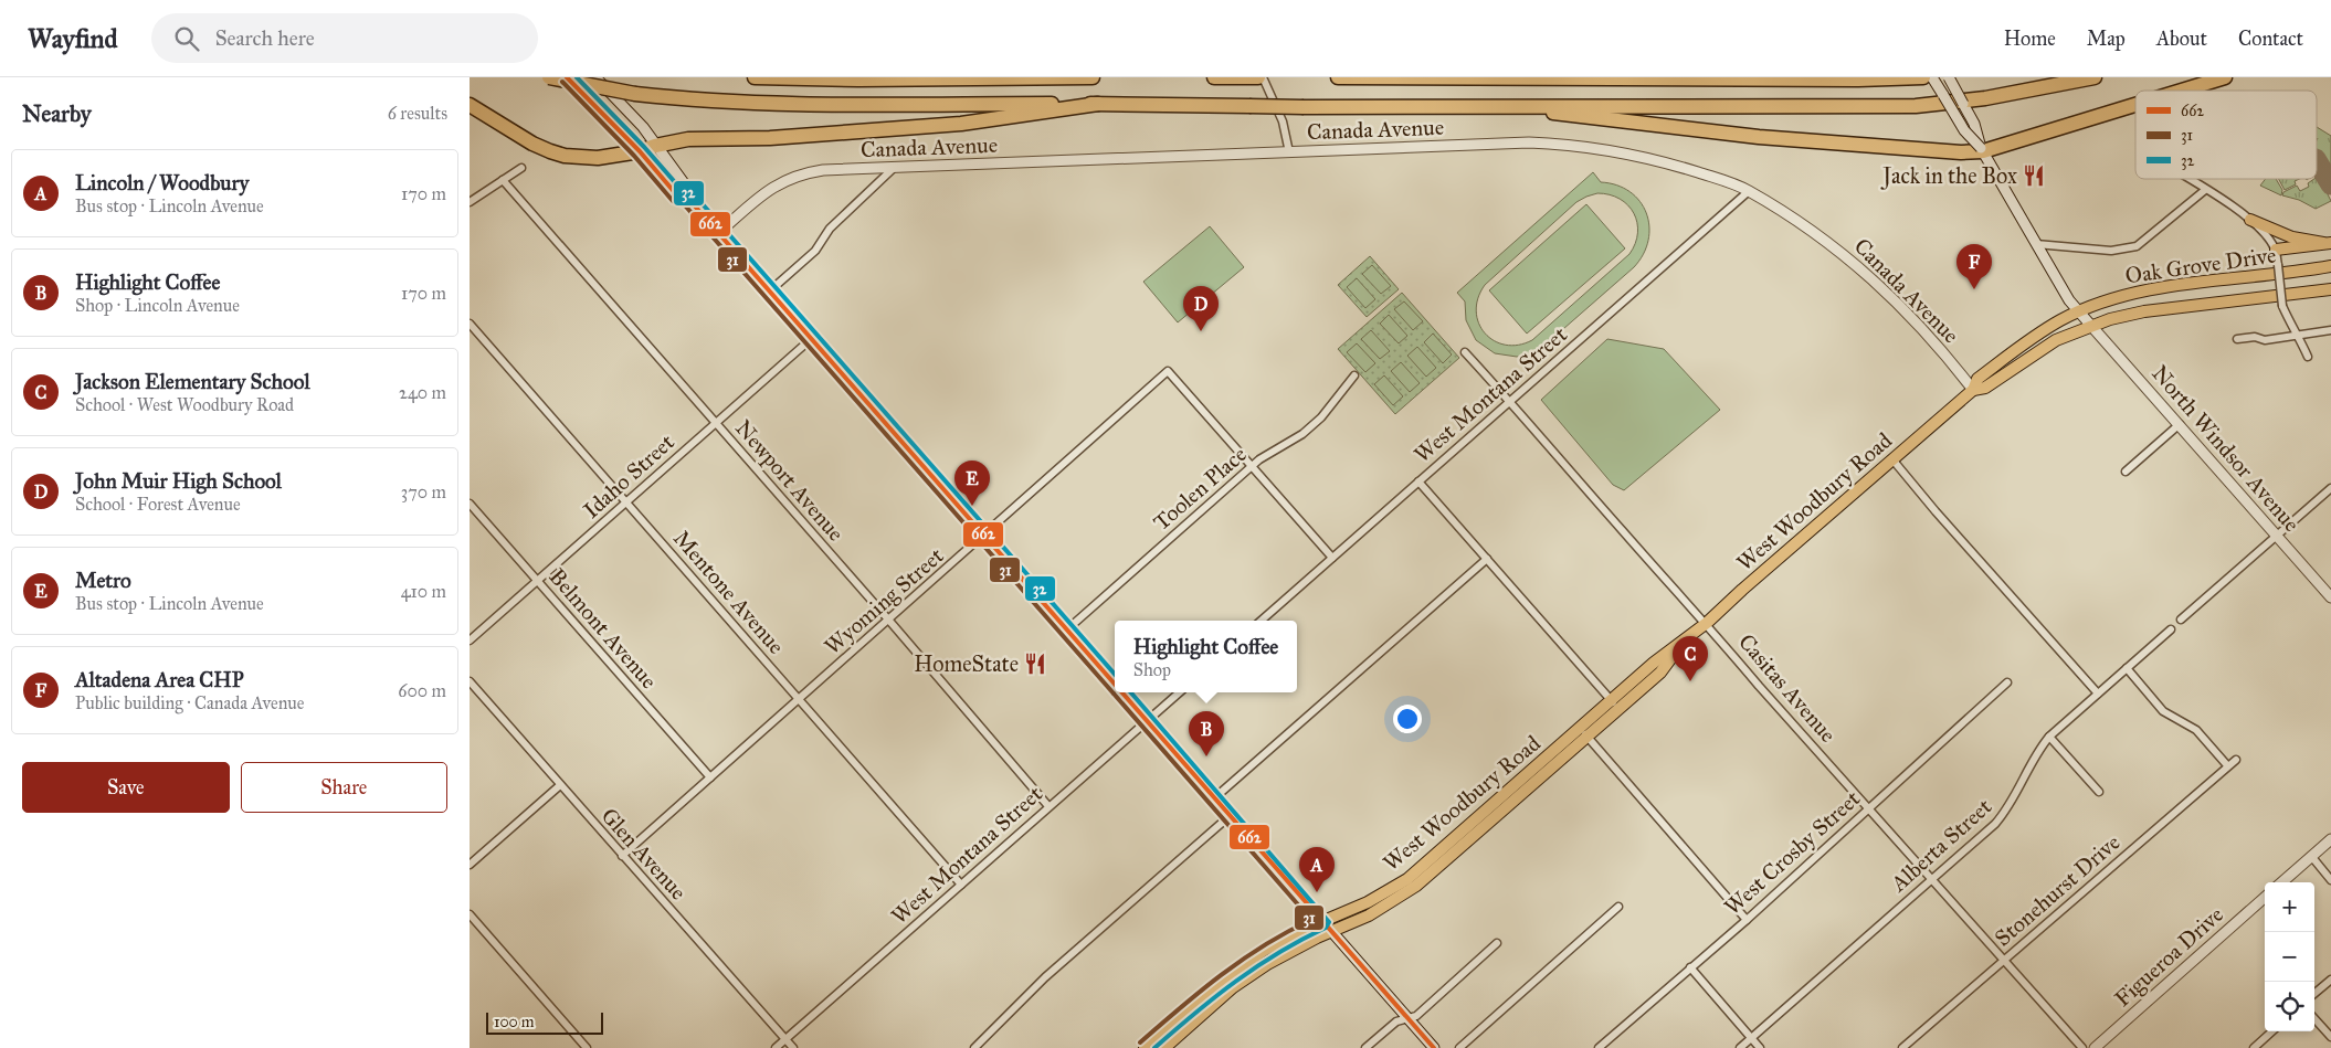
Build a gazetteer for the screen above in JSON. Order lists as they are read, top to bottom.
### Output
{
  "streets": {
    "main road": ["Oak Grove Drive", "West Woodbury Road"],
    "street": [
      "Canada Avenue",
      "West Montana Street",
      "North Windsor Avenue",
      "Idaho Street",
      "Newport Avenue",
      "Toolen Place",
      "Mentone Avenue",
      "Wyoming Street",
      "Belmont Avenue",
      "Casitas Avenue",
      "Alberta Street",
      "West Crosby Street",
      "Glen Avenue",
      "Stonehurst Drive",
      "Figueroa Drive"
    ]
  },
  "crossings": [
    ["Canada Avenue", "West Montana Street"],
    ["Canada Avenue", "West Woodbury Road"],
    ["Oak Grove Drive", "North Windsor Avenue"],
    ["Oak Grove Drive", "West Woodbury Road"],
    ["West Montana Street", "Newport Avenue"],
    ["West Montana Street", "Mentone Avenue"],
    ["West Montana Street", "Casitas Avenue"],
    ["West Montana Street", "Glen Avenue"],
    ["North Windsor Avenue", "West Woodbury Road"],
    ["Idaho Street", "Newport Avenue"],
    ["Idaho Street", "Mentone Avenue"],
    ["Idaho Street", "Belmont Avenue"],
    ["Newport Avenue", "Wyoming Street"],
    ["Toolen Place", "Wyoming Street"],
    ["West Woodbury Road", "Casitas Avenue"],
    ["Mentone Avenue", "Wyoming Street"],
    ["Wyoming Street", "Belmont Avenue"],
    ["Wyoming Street", "Glen Avenue"],
    ["Casitas Avenue", "Alberta Street"],
    ["Casitas Avenue", "West Crosby Street"],
    ["Casitas Avenue", "Stonehurst Drive"]
  ],
  "places": {
    "restaurant": ["Jack in the Box", "HomeState"]
  },
  "lines": ["transit line 662", "transit line 32", "transit line 31"],
  "legend": ["662", "31", "32"],
  "scale_bar": "100 m",
  "page": {
    "header": "Wayfind",
    "search": "Search here",
    "nav": [
      "Home",
      "Map",
      "About",
      "Contact"
    ],
    "heading": ["Nearby", "6 results"],
    "list": [
      {
        "mark": "A",
        "name": "Lincoln / Woodbury",
        "note": "Bus stop · Lincoln Avenue",
        "value": "170 m"
      },
      {
        "mark": "B",
        "name": "Highlight Coffee",
        "note": "Shop · Lincoln Avenue",
        "value": "170 m"
      },
      {
        "mark": "C",
        "name": "Jackson Elementary School",
        "note": "School · West Woodbury Road",
        "value": "240 m"
      },
      {
        "mark": "D",
        "name": "John Muir High School",
        "note": "School · Forest Avenue",
        "value": "370 m"
      },
      {
        "mark": "E",
        "name": "Metro",
        "note": "Bus stop · Lincoln Avenue",
        "value": "410 m"
      },
      {
        "mark": "F",
        "name": "Altadena Area CHP",
        "note": "Public building · Canada Avenue",
        "value": "600 m"
      }
    ],
    "pins": [
      "F",
      "D",
      "E",
      "C",
      "B",
      "A"
    ],
    "popup": ["Highlight Coffee", "Shop"],
    "buttons": ["Save", "Share"],
    "map_buttons": ["+", "−"],
    "scale": "100 m"
  }
}
